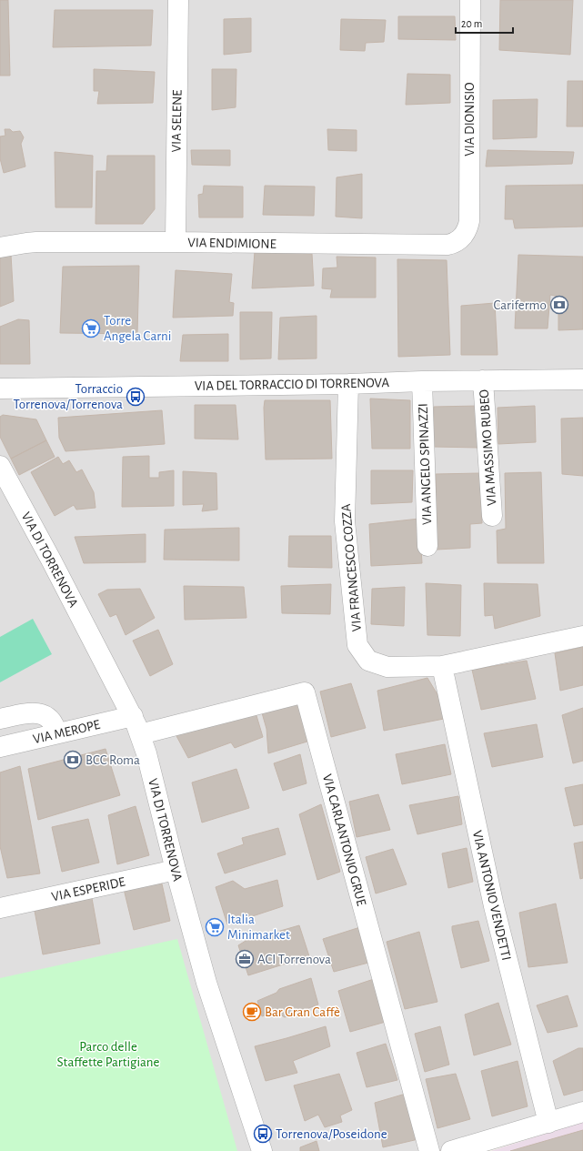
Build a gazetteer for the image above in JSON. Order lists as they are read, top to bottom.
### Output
{
  "streets": {
    "street": [
      "VIA DIONISIO",
      "VIA SELENE",
      "VIA ENDIMIONE",
      "VIA DEL TORRACCIO DI TORRENOVA",
      "VIA MASSIMO RUBEO",
      "VIA ANGELO SPINAZZI",
      "VIA DI TORRENOVA",
      "VIA FRANCESCO COZZA",
      "VIA MEROPE",
      "VIA CARLANTONIO GRUE",
      "VIA ESPERIDE",
      "VIA ANTONIO VENDETTI"
    ]
  },
  "crossings": [
    ["VIA DIONISIO", "VIA ENDIMIONE"],
    ["VIA SELENE", "VIA ENDIMIONE"],
    ["VIA DEL TORRACCIO DI TORRENOVA", "VIA MASSIMO RUBEO"],
    ["VIA DEL TORRACCIO DI TORRENOVA", "VIA ANGELO SPINAZZI"],
    ["VIA DEL TORRACCIO DI TORRENOVA", "VIA FRANCESCO COZZA"],
    ["VIA DI TORRENOVA", "VIA MEROPE"],
    ["VIA DI TORRENOVA", "VIA CARLANTONIO GRUE"],
    ["VIA DI TORRENOVA", "VIA ESPERIDE"],
    ["VIA FRANCESCO COZZA", "VIA ANTONIO VENDETTI"]
  ],
  "parks": ["Parco delle Staffette Partigiane"],
  "places": {
    "bank": ["Carifermo", "BCC Roma"],
    "supermarket": ["Torre Angela Carni", "Italia Minimarket"],
    "bus stop": ["Torraccio Torrenova/Torrenova", "Torrenova/Poseidone"],
    "office": ["ACI Torrenova"],
    "cafe": ["Bar Gran Caffè"]
  },
  "scale_bar": "20 m"
}
